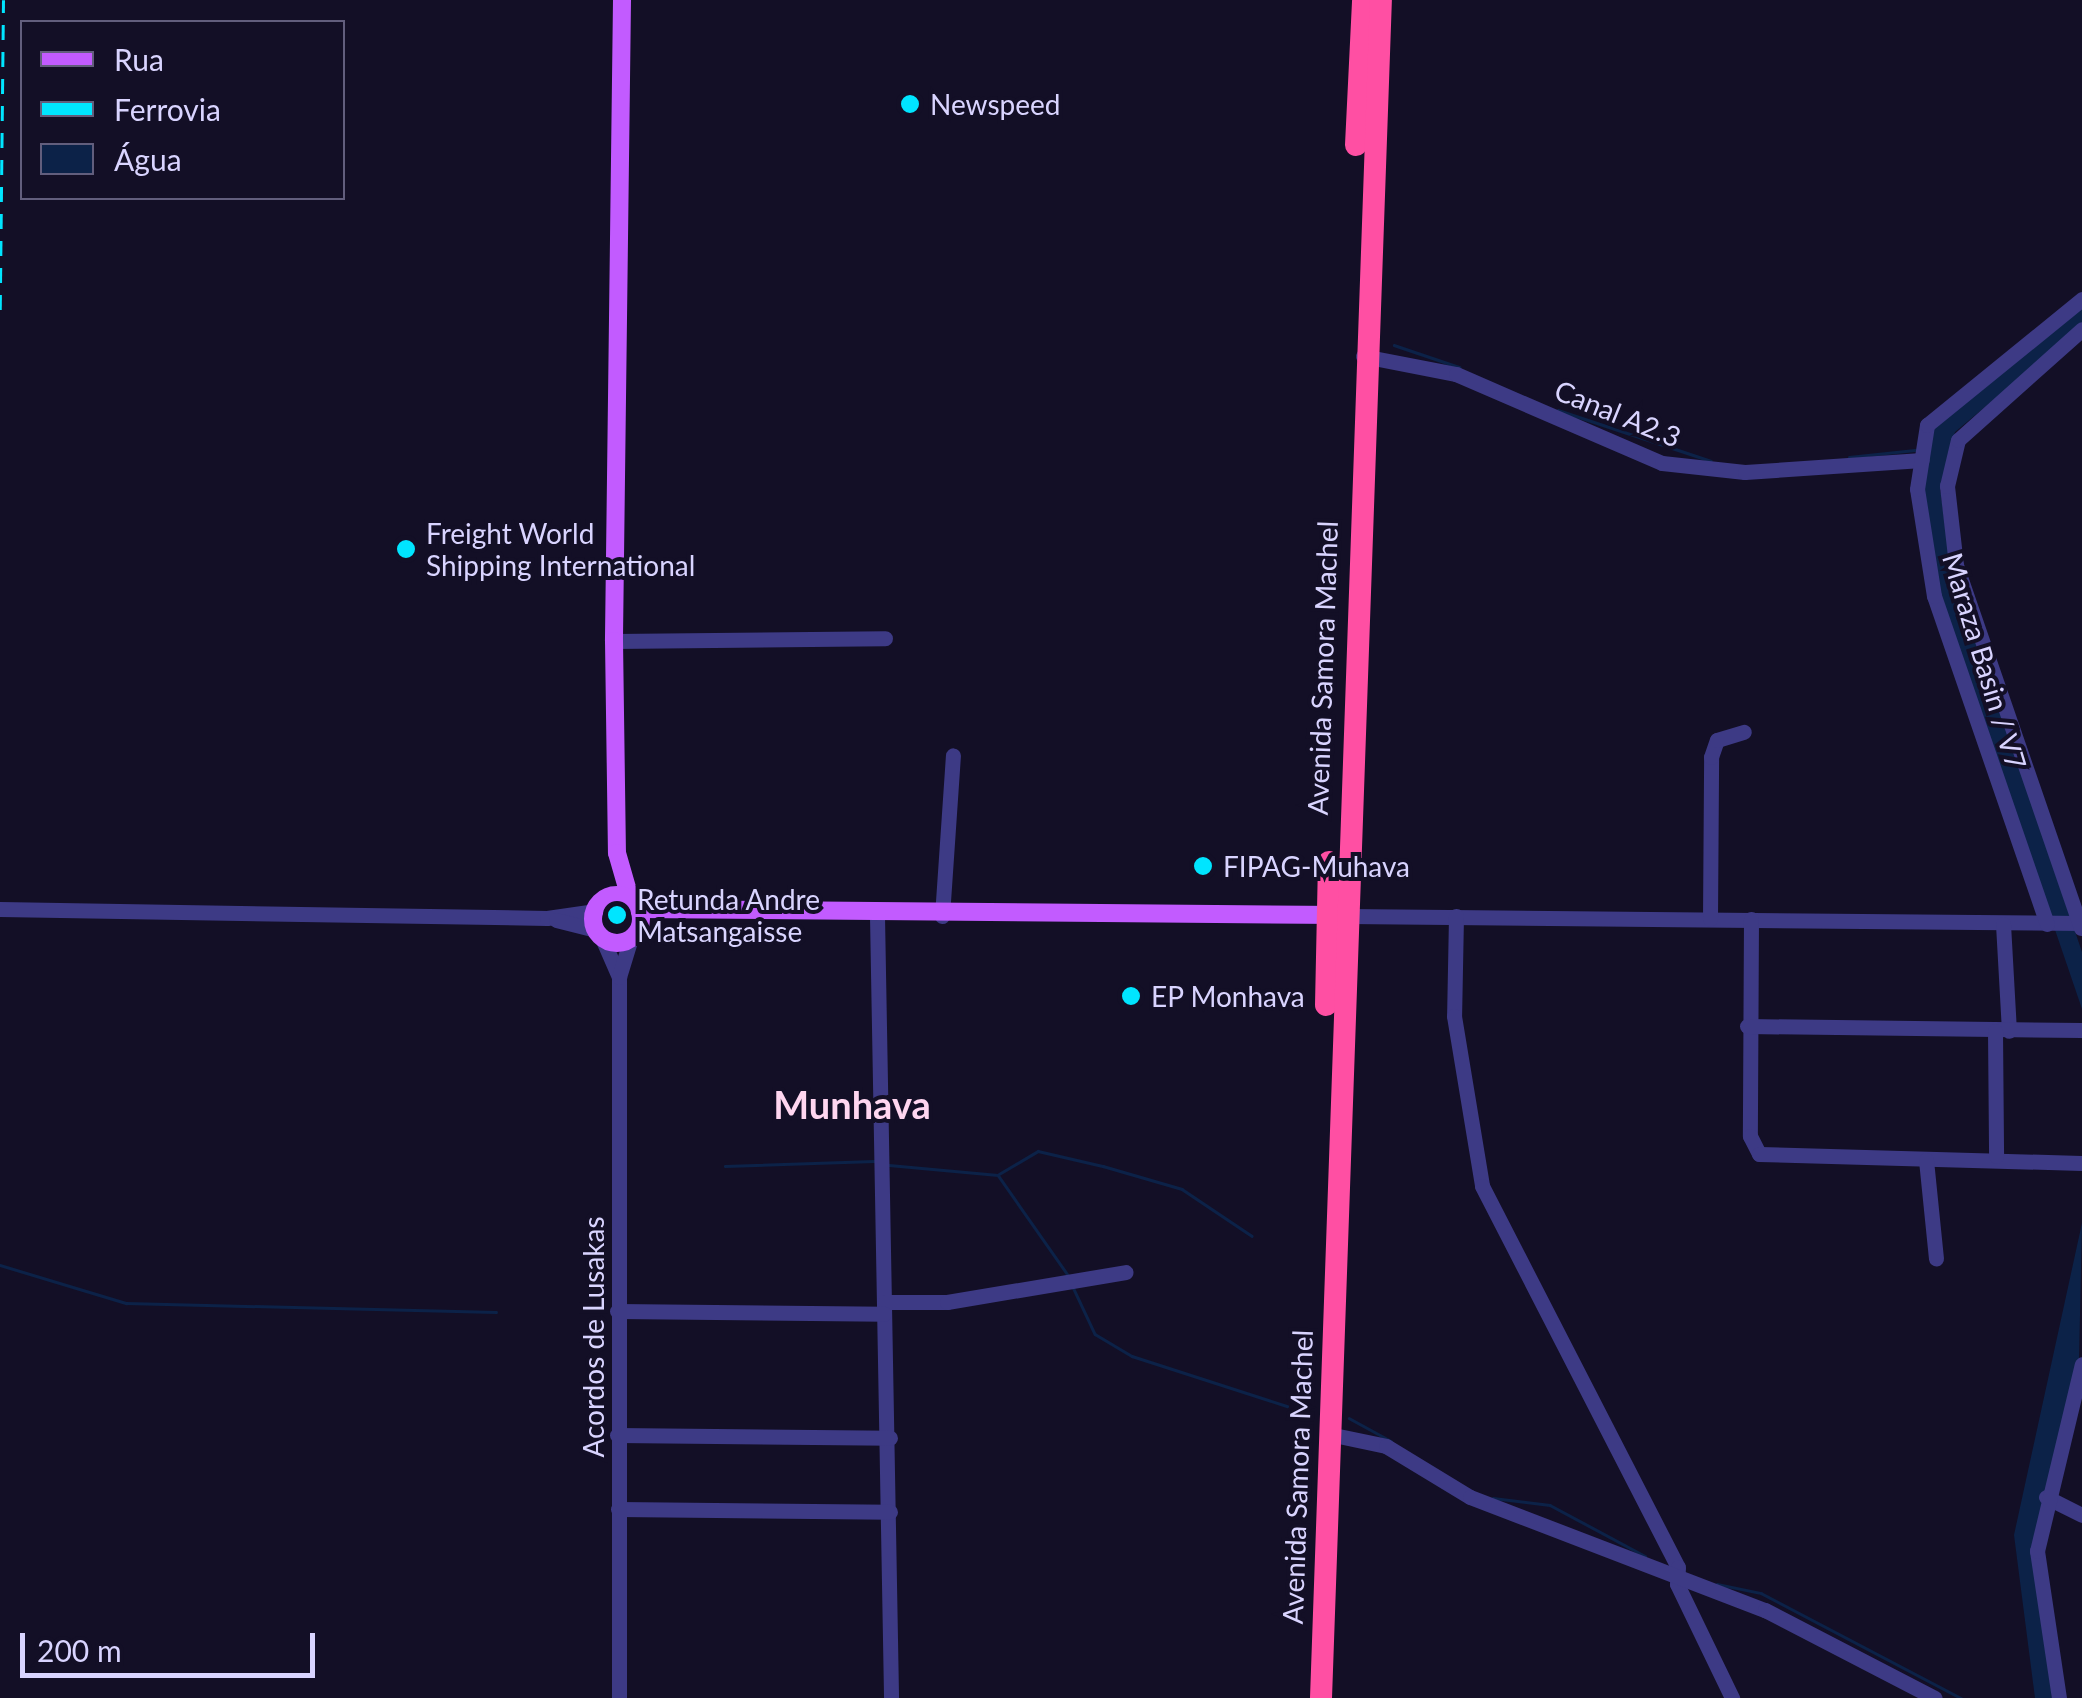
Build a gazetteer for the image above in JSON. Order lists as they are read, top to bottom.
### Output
{
  "streets": {
    "highway": ["Avenida Samora Machel"],
    "street": ["Canal A2.3", "Maraza Basin / V7", "Acordos de Lusakas"]
  },
  "crossings": [
    ["Canal A2.3", "Maraza Basin / V7"],
    ["Canal A2.3", "Avenida Samora Machel"]
  ],
  "districts": ["Munhava"],
  "places": [
    "Newspeed",
    "Freight World Shipping International",
    "FIPAG-Muhava",
    "Retunda Andre Matsangaisse",
    "EP Monhava"
  ],
  "legend": ["Rua", "Ferrovia", "Água"],
  "scale_bar": "200 m"
}
